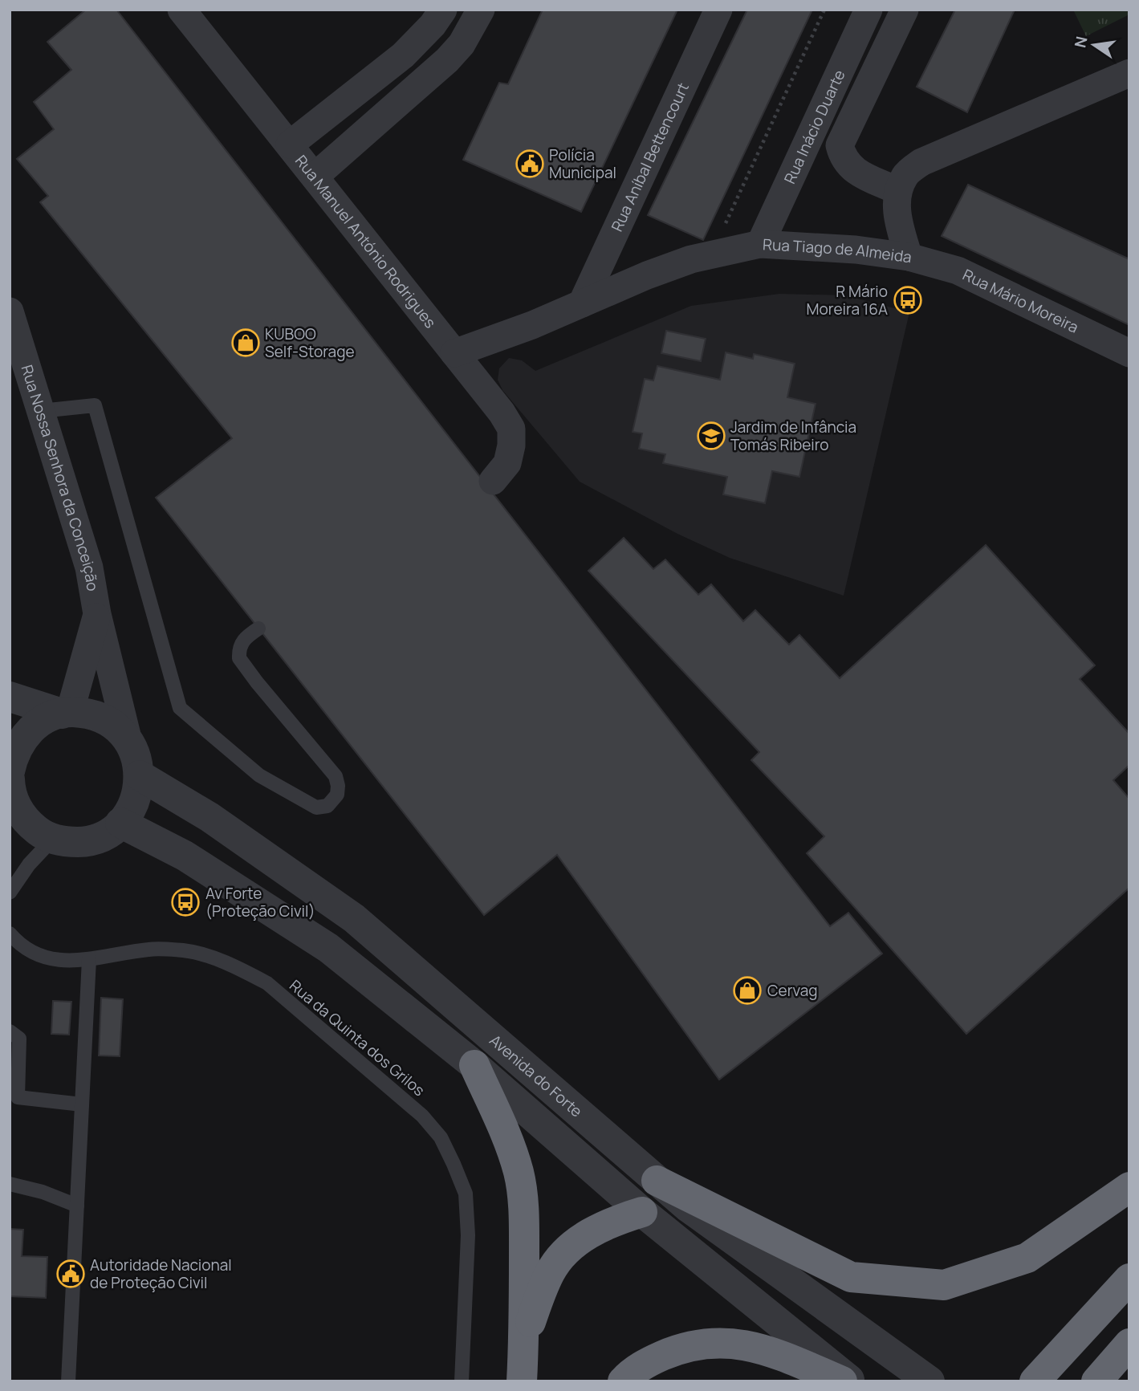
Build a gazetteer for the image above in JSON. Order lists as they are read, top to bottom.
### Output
{
  "streets": {
    "street": [
      "Rua Inácio Duarte",
      "Rua Aníbal Bettencourt",
      "Rua Manuel António Rodrigues",
      "Rua Tiago de Almeida",
      "Rua Mário Moreira",
      "Rua Nossa Senhora da Conceição",
      "Avenida do Forte"
    ],
    "lane": ["Rua da Quinta dos Grilos"]
  },
  "crossings": [
    ["Rua Inácio Duarte", "Rua Tiago de Almeida"],
    ["Rua Aníbal Bettencourt", "Rua Tiago de Almeida"],
    ["Rua Manuel António Rodrigues", "Rua Tiago de Almeida"],
    ["Rua Tiago de Almeida", "Rua Mário Moreira"],
    ["Rua Nossa Senhora da Conceição", "Avenida do Forte"]
  ],
  "places": {
    "public building": ["Polícia Municipal", "Autoridade Nacional de Proteção Civil"],
    "bus stop": ["R Mário Moreira 16A", "Av Forte (Proteção Civil)"],
    "shop": ["KUBOO Self-Storage", "Cervag"],
    "school or university": ["Jardim de Infância Tomás Ribeiro"]
  },
  "north": "left"
}
